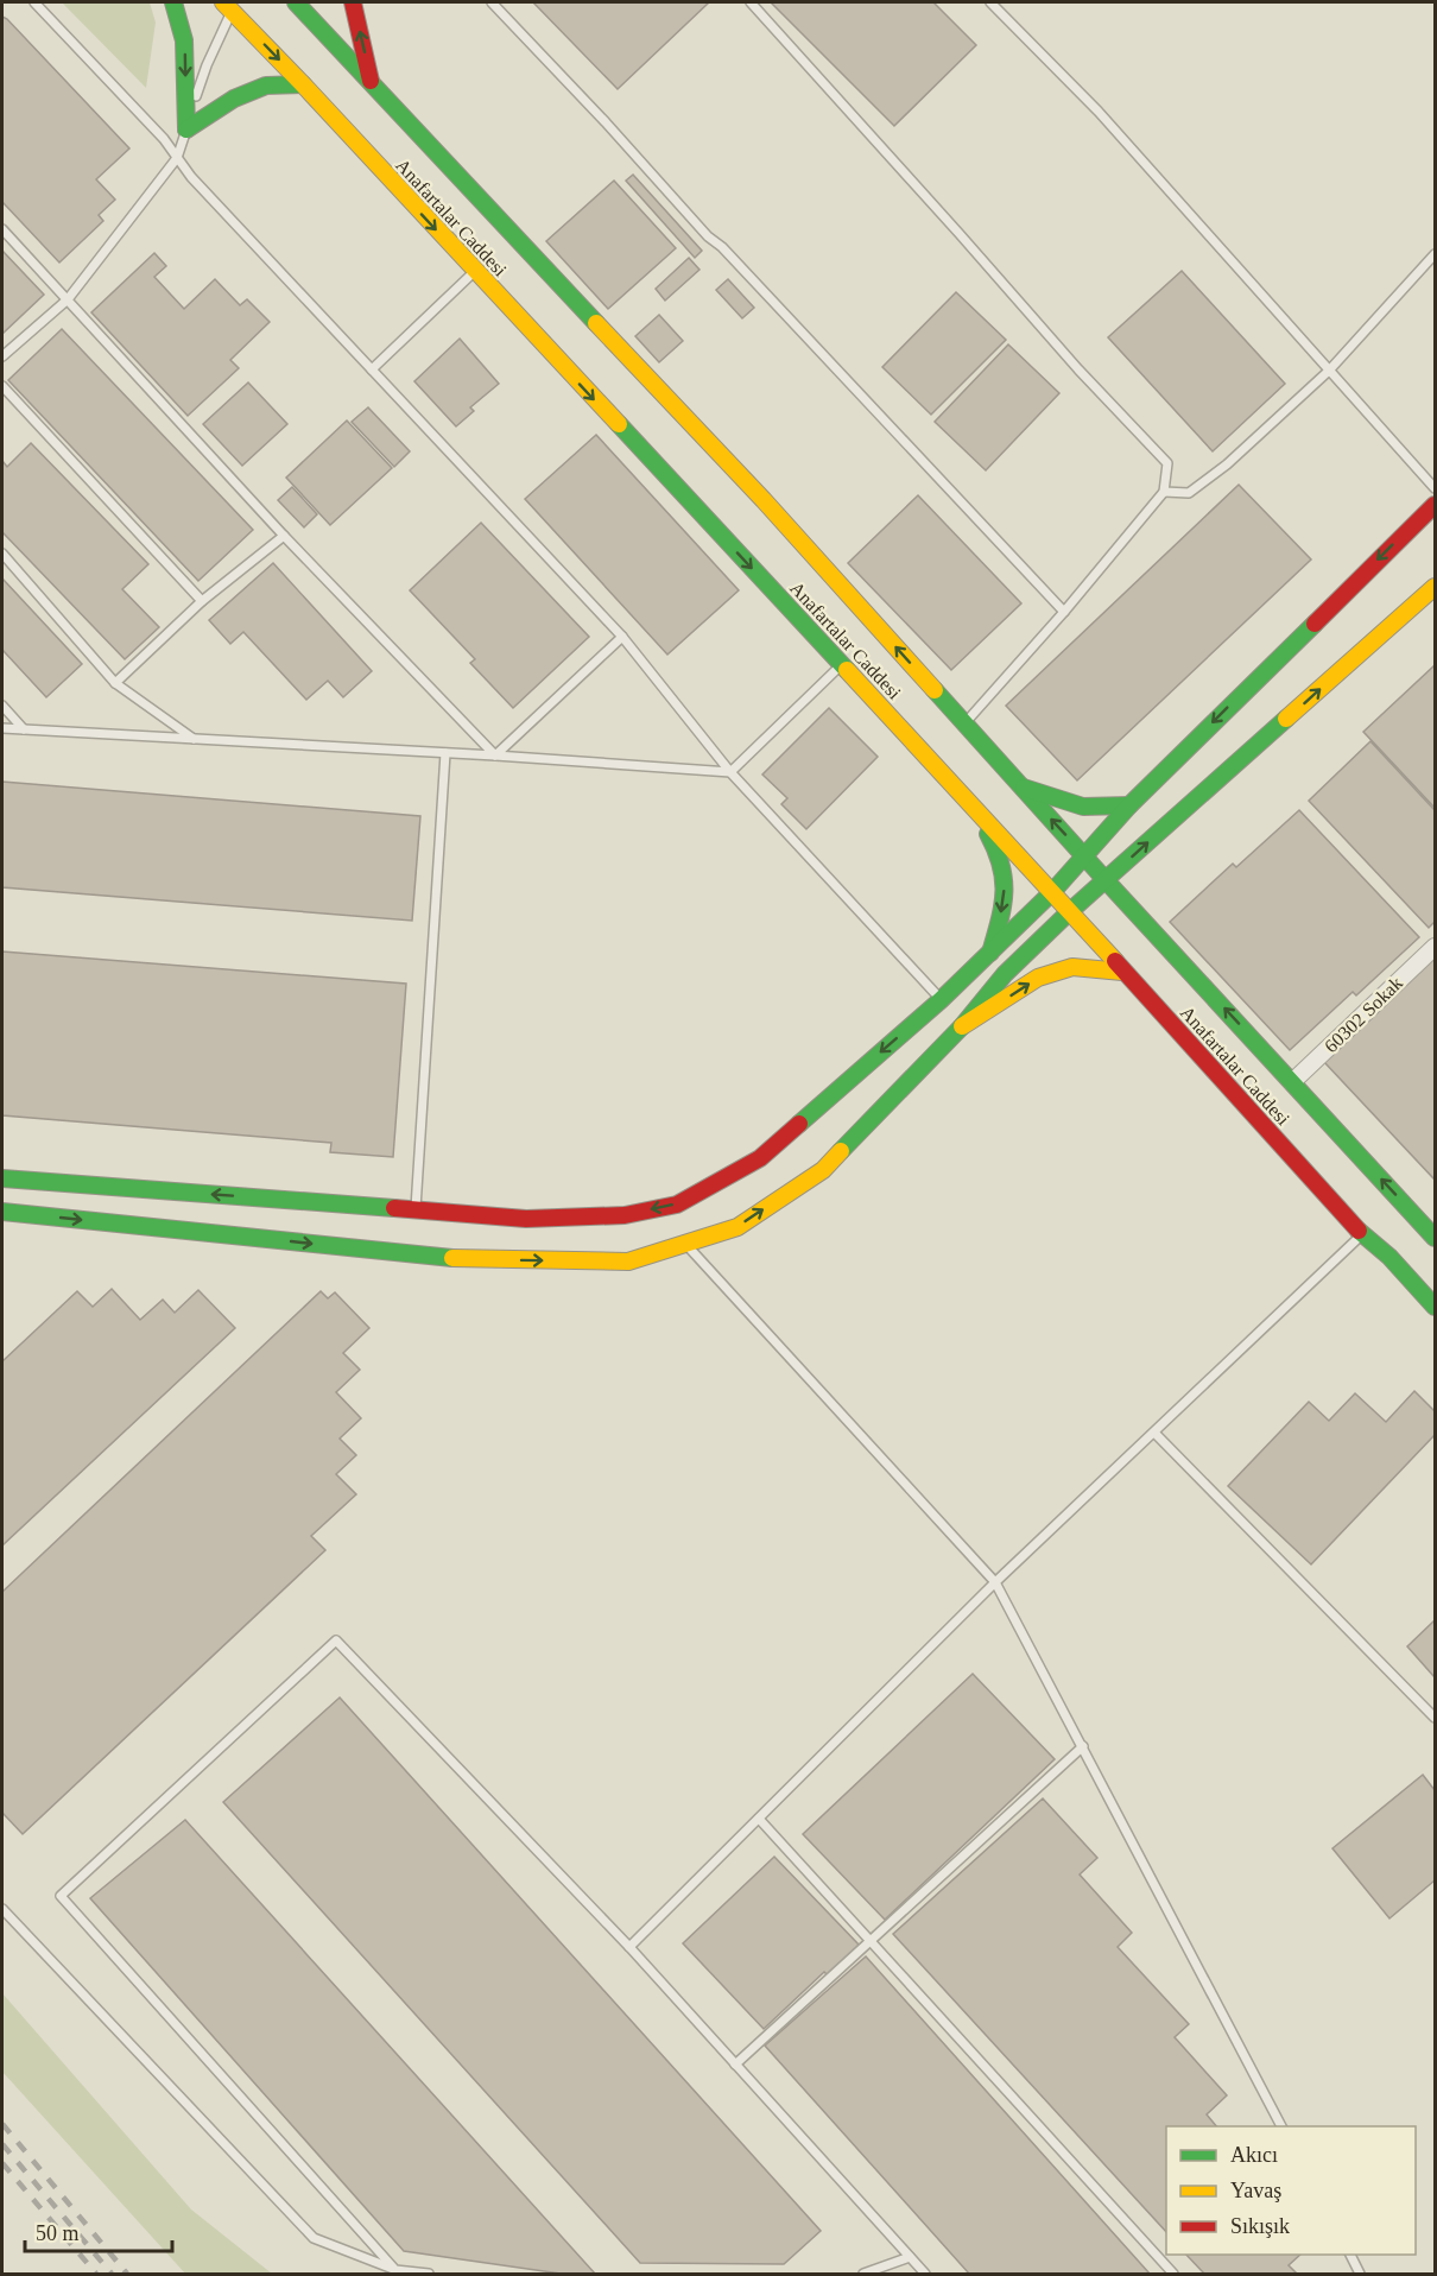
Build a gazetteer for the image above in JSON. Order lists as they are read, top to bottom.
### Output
{
  "streets": {
    "main road": ["Anafartalar Caddesi"],
    "street": ["60302 Sokak"]
  },
  "crossings": [
    ["Anafartalar Caddesi", "60302 Sokak"]
  ],
  "legend": ["Akıcı", "Yavaş", "Sıkışık"],
  "scale_bar": "50 m"
}
